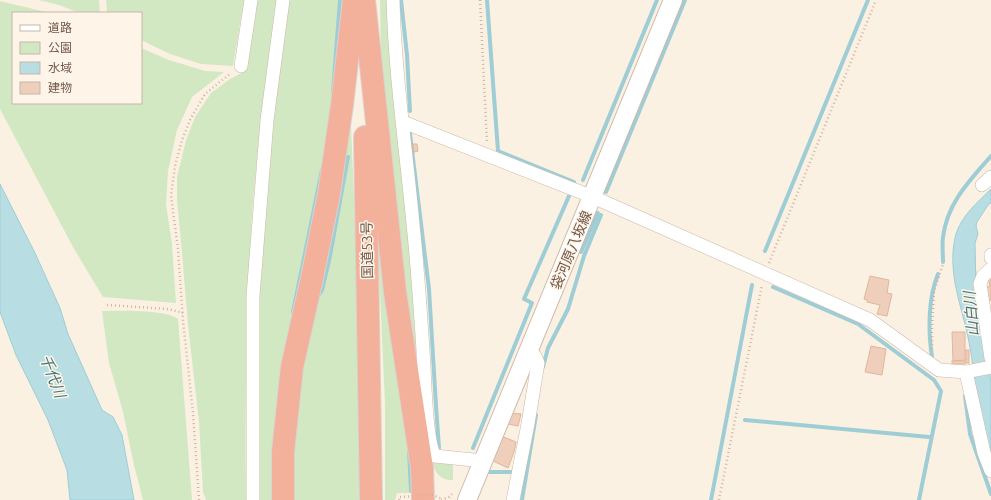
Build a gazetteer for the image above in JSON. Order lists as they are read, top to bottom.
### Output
{
  "streets": {
    "highway": ["国道53号"],
    "main road": ["袋河原八坂線"]
  },
  "water": ["山白川", "千代川"],
  "legend": [
    "道路",
    "公園",
    "水域",
    "建物"
  ]
}
